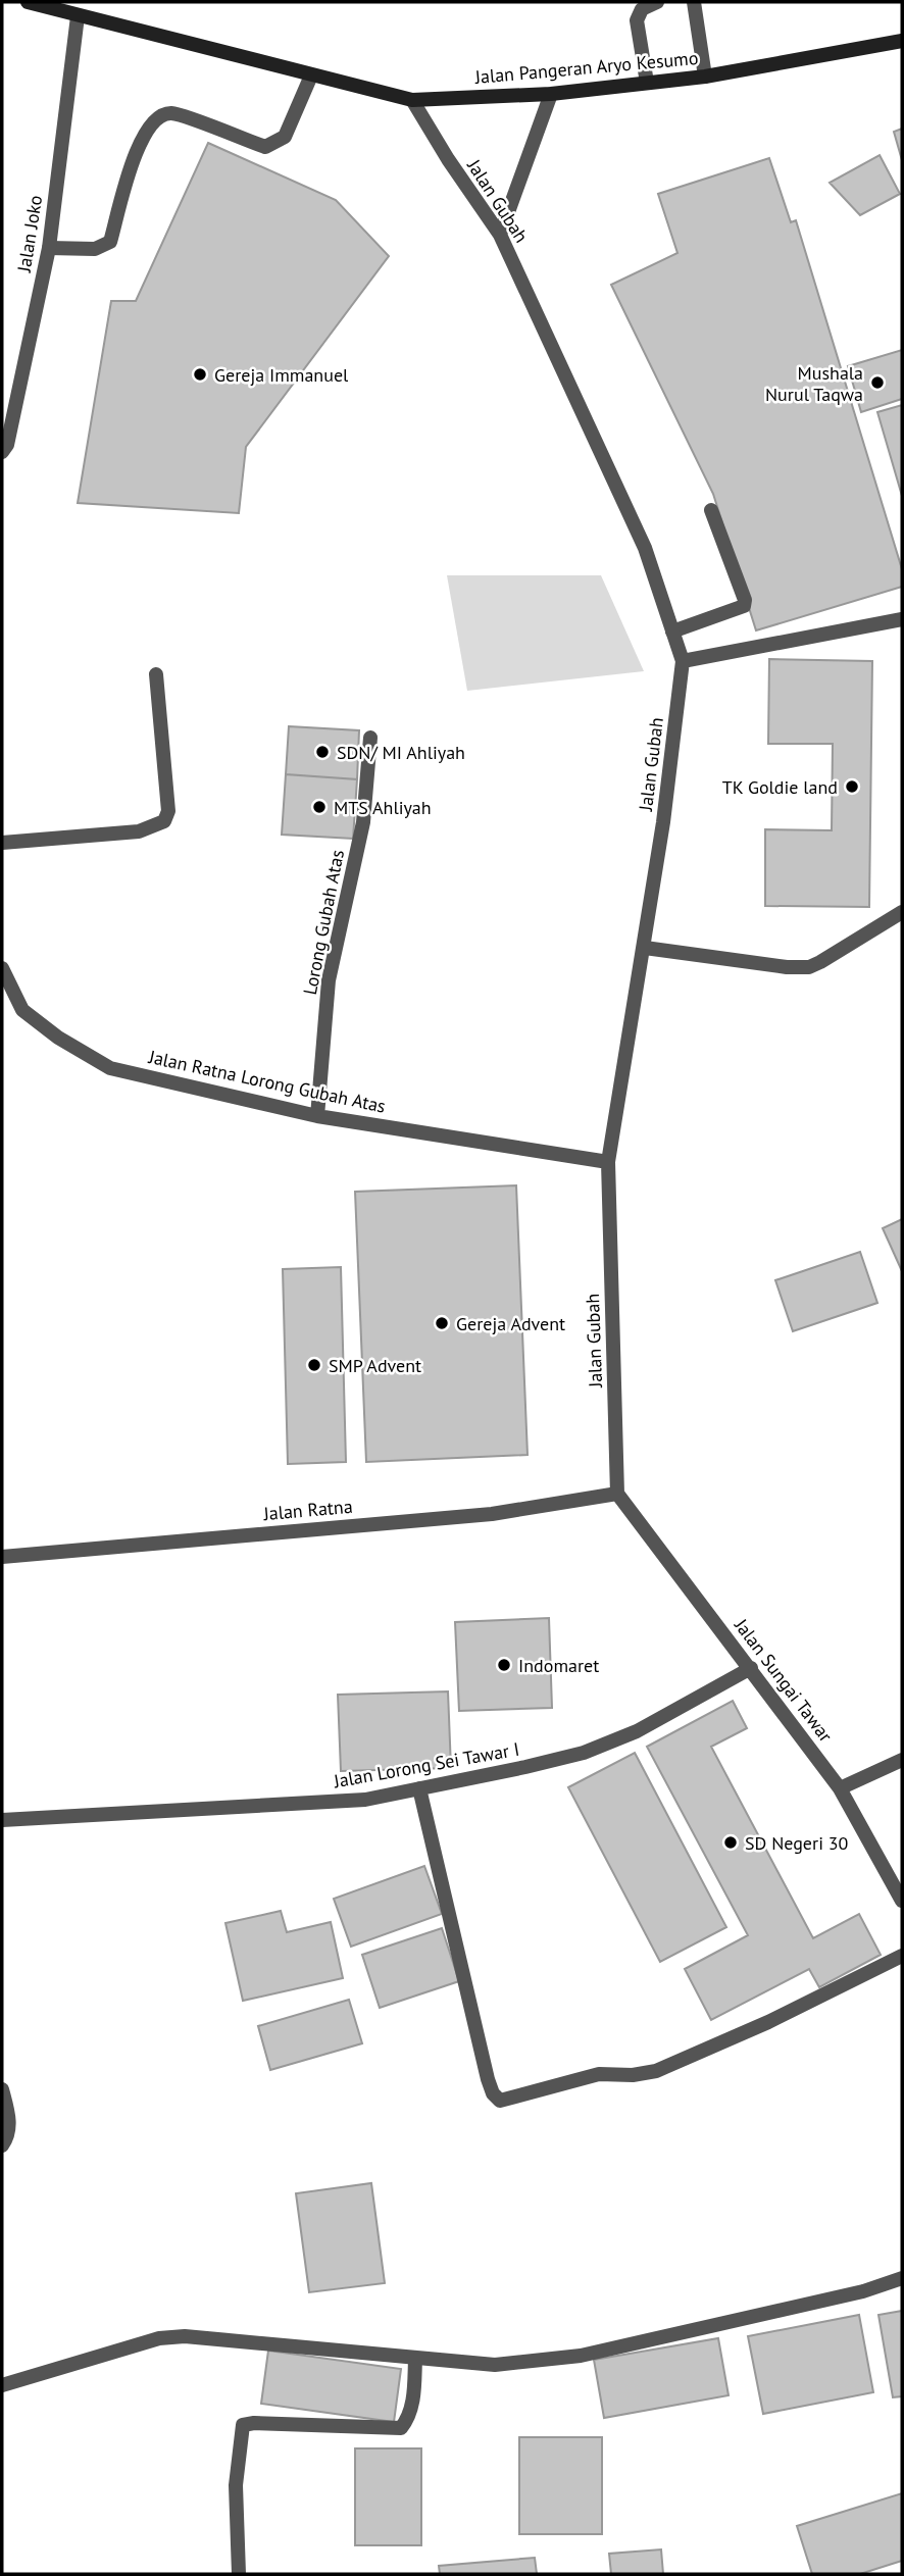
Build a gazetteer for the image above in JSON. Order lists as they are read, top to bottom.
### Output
{
  "streets": {
    "street": [
      "Jalan Pangeran Aryo Kesumo",
      "Jalan Gubah",
      "Jalan Joko",
      "Lorong Gubah Atas",
      "Jalan Ratna Lorong Gubah Atas",
      "Jalan Ratna",
      "Jalan Sungai Tawar",
      "Jalan Lorong Sei Tawar I"
    ]
  },
  "crossings": [
    ["Jalan Pangeran Aryo Kesumo", "Jalan Gubah"],
    ["Jalan Pangeran Aryo Kesumo", "Jalan Joko"],
    ["Jalan Gubah", "Jalan Ratna Lorong Gubah Atas"],
    ["Jalan Gubah", "Jalan Ratna"],
    ["Jalan Gubah", "Jalan Sungai Tawar"],
    ["Lorong Gubah Atas", "Jalan Ratna Lorong Gubah Atas"],
    ["Jalan Ratna", "Jalan Sungai Tawar"],
    ["Jalan Sungai Tawar", "Jalan Lorong Sei Tawar I"]
  ],
  "places": [
    "Gereja Immanuel",
    "Mushala Nurul Taqwa",
    "SDN/ MI Ahliyah",
    "TK Goldie land",
    "MTS Ahliyah",
    "Gereja Advent",
    "SMP Advent",
    "Indomaret",
    "SD Negeri 30"
  ]
}
